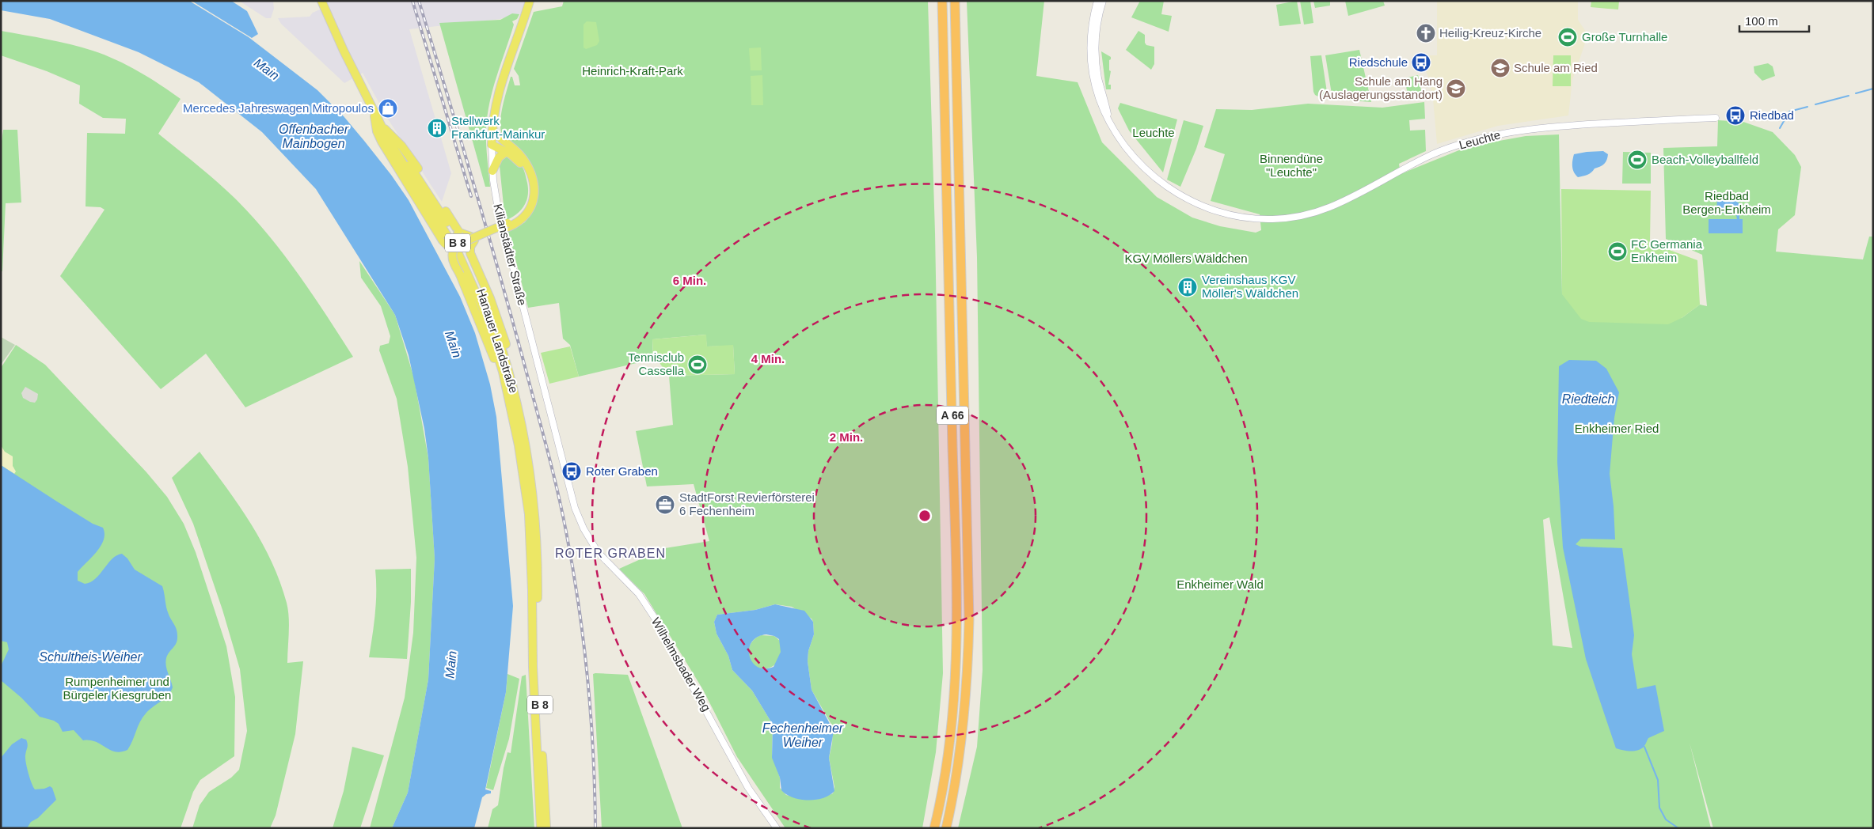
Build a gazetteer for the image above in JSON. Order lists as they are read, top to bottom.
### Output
{
  "streets": {
    "highway": ["A 66"],
    "main road": ["B 8", "Kilianstädter Straße", "Hanauer Landstraße"],
    "street": ["Leuchte", "Wilhelmsbader Weg"]
  },
  "crossings": [
    ["Kilianstädter Straße", "Wilhelmsbader Weg"]
  ],
  "districts": ["ROTER GRABEN"],
  "water": [
    "Main",
    "Offenbacher Mainbogen",
    "Riedteich",
    "Schultheis-Weiher",
    "Fechenheimer Weiher"
  ],
  "parks": [
    "Heinrich-Kraft-Park",
    "Leuchte",
    "Binnendüne \"Leuchte\"",
    "Riedbad Bergen-Enkheim",
    "KGV Möllers Wäldchen",
    "Enkheimer Ried",
    "Enkheimer Wald",
    "Rumpenheimer und Bürgeler Kiesgruben"
  ],
  "places": {
    "church": ["Heilig-Kreuz-Kirche"],
    "sports": [
      "Große Turnhalle",
      "Beach-Volleyballfeld",
      "FC Germania Enkheim",
      "Tennisclub Cassella"
    ],
    "bus stop": ["Riedschule", "Riedbad", "Roter Graben"],
    "school or university": ["Schule am Ried", "Schule am Hang (Auslagerungsstandort)"],
    "shop": ["Mercedes Jahreswagen Mitropoulos"],
    "building": ["Stellwerk Frankfurt-Mainkur", "Vereinshaus KGV Möller's Wäldchen"],
    "office": ["StadtForst Revierförsterei 6 Fechenheim"]
  },
  "scale_bar": "100 m",
  "rings": ["6 Min.", "4 Min.", "2 Min."]
}
